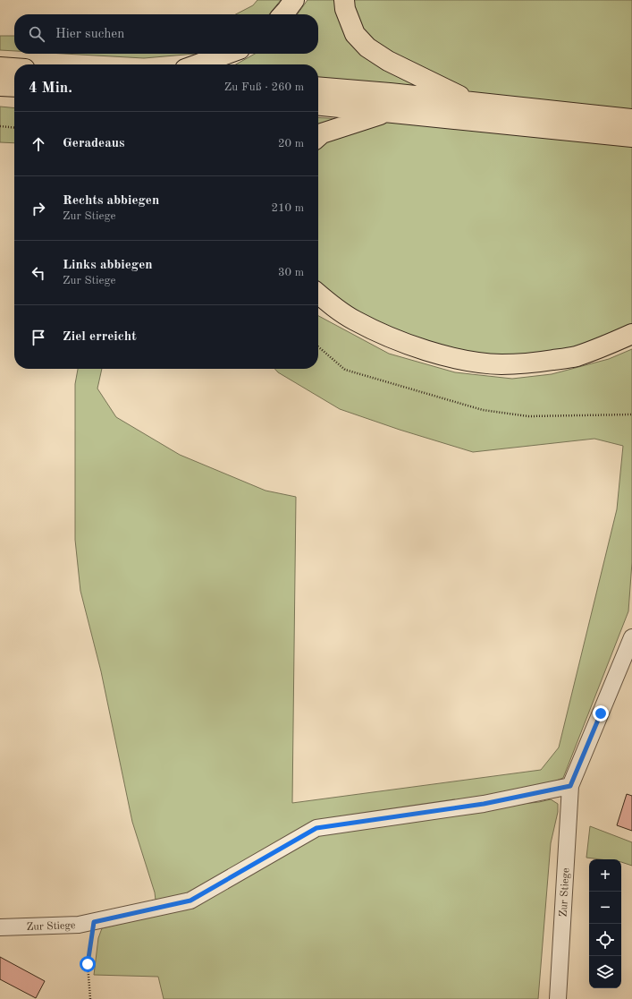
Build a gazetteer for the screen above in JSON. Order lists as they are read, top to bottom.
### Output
{
  "streets": {
    "street": ["Zur Stiege"]
  },
  "page": {
    "search": "Hier suchen",
    "heading": ["4 Min.", "Zu Fuß · 260 m"],
    "list": [
      ["Geradeaus", "20 m"],
      ["Rechts abbiegen", "Zur Stiege", "210 m"],
      ["Links abbiegen", "Zur Stiege", "30 m"],
      "Ziel erreicht"
    ],
    "map_buttons": ["+", "−"]
  }
}
